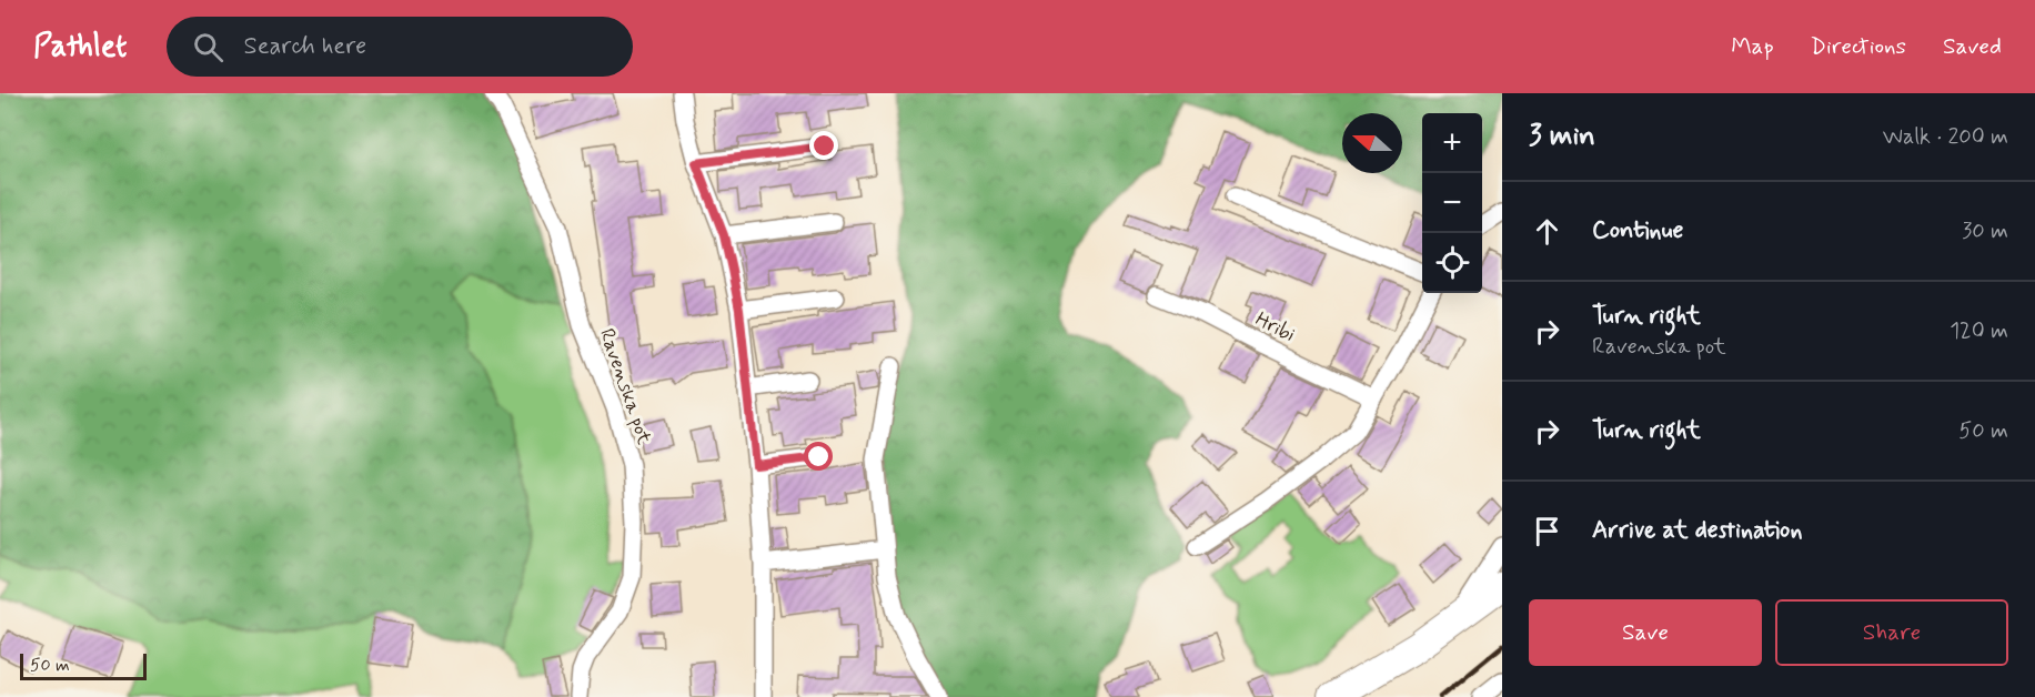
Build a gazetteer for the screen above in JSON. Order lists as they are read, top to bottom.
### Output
{
  "streets": {
    "street": ["Hribi", "Ravenska pot"]
  },
  "scale_bar": "50 m",
  "north": "left",
  "page": {
    "header": "Pathlet",
    "search": "Search here",
    "nav": ["Map", "Directions", "Saved"],
    "heading": ["3 min", "Walk · 200 m"],
    "map_buttons": ["+", "−"],
    "list": [
      ["Continue", "30 m"],
      ["Turn right", "Ravenska pot", "120 m"],
      ["Turn right", "50 m"],
      "Arrive at destination"
    ],
    "buttons": ["Save", "Share"],
    "scale": "50 m"
  }
}
